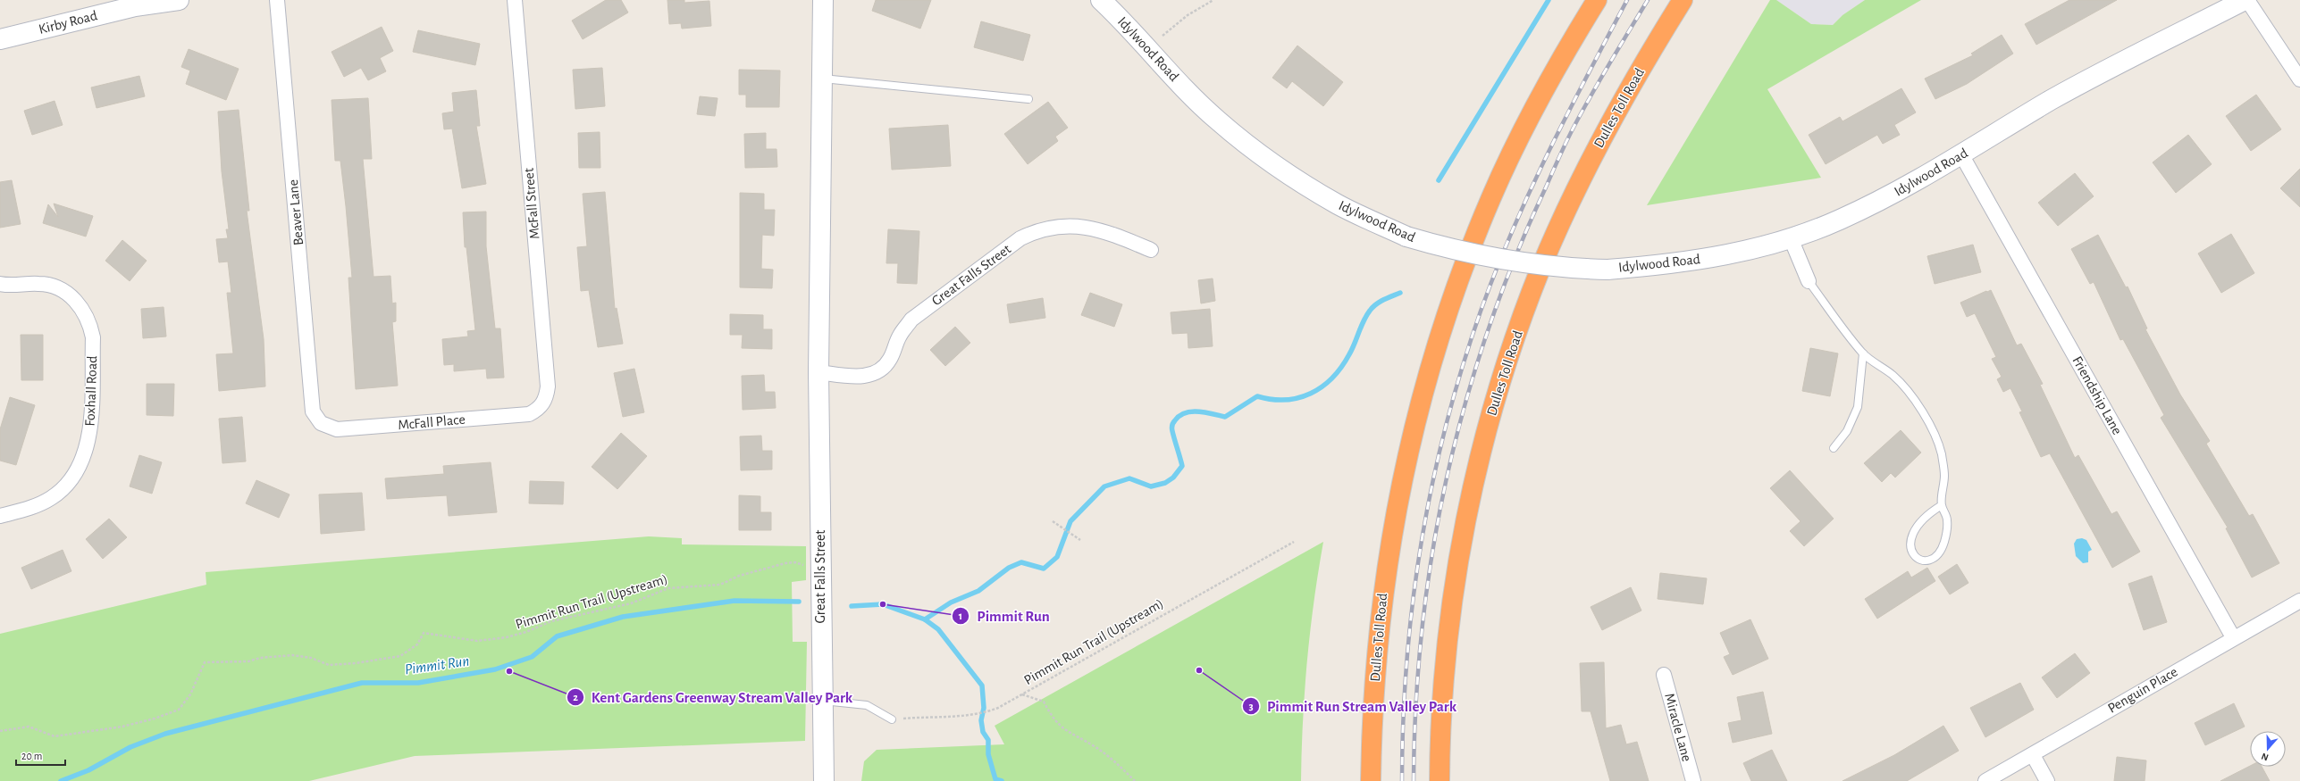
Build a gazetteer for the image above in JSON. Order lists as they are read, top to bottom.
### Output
{
  "streets": {
    "highway": ["Dulles Toll Road"],
    "main road": ["Kirby Road", "Idylwood Road", "Great Falls Street"],
    "street": [
      "McFall Street",
      "Beaver Lane",
      "Foxhall Road",
      "Friendship Lane",
      "McFall Place",
      "Penguin Place",
      "Miracle Lane"
    ],
    "path": ["Pimmit Run Trail (Upstream)"]
  },
  "crossings": [
    ["Idylwood Road", "Friendship Lane"],
    ["McFall Street", "McFall Place"],
    ["Beaver Lane", "McFall Place"],
    ["Friendship Lane", "Penguin Place"]
  ],
  "water": ["Pimmit Run"],
  "places": ["Pimmit Run", "Pimmit Run Stream Valley Park", "Kent Gardens Greenway Stream Valley Park"],
  "scale_bar": "20 m",
  "north": "bottom"
}
